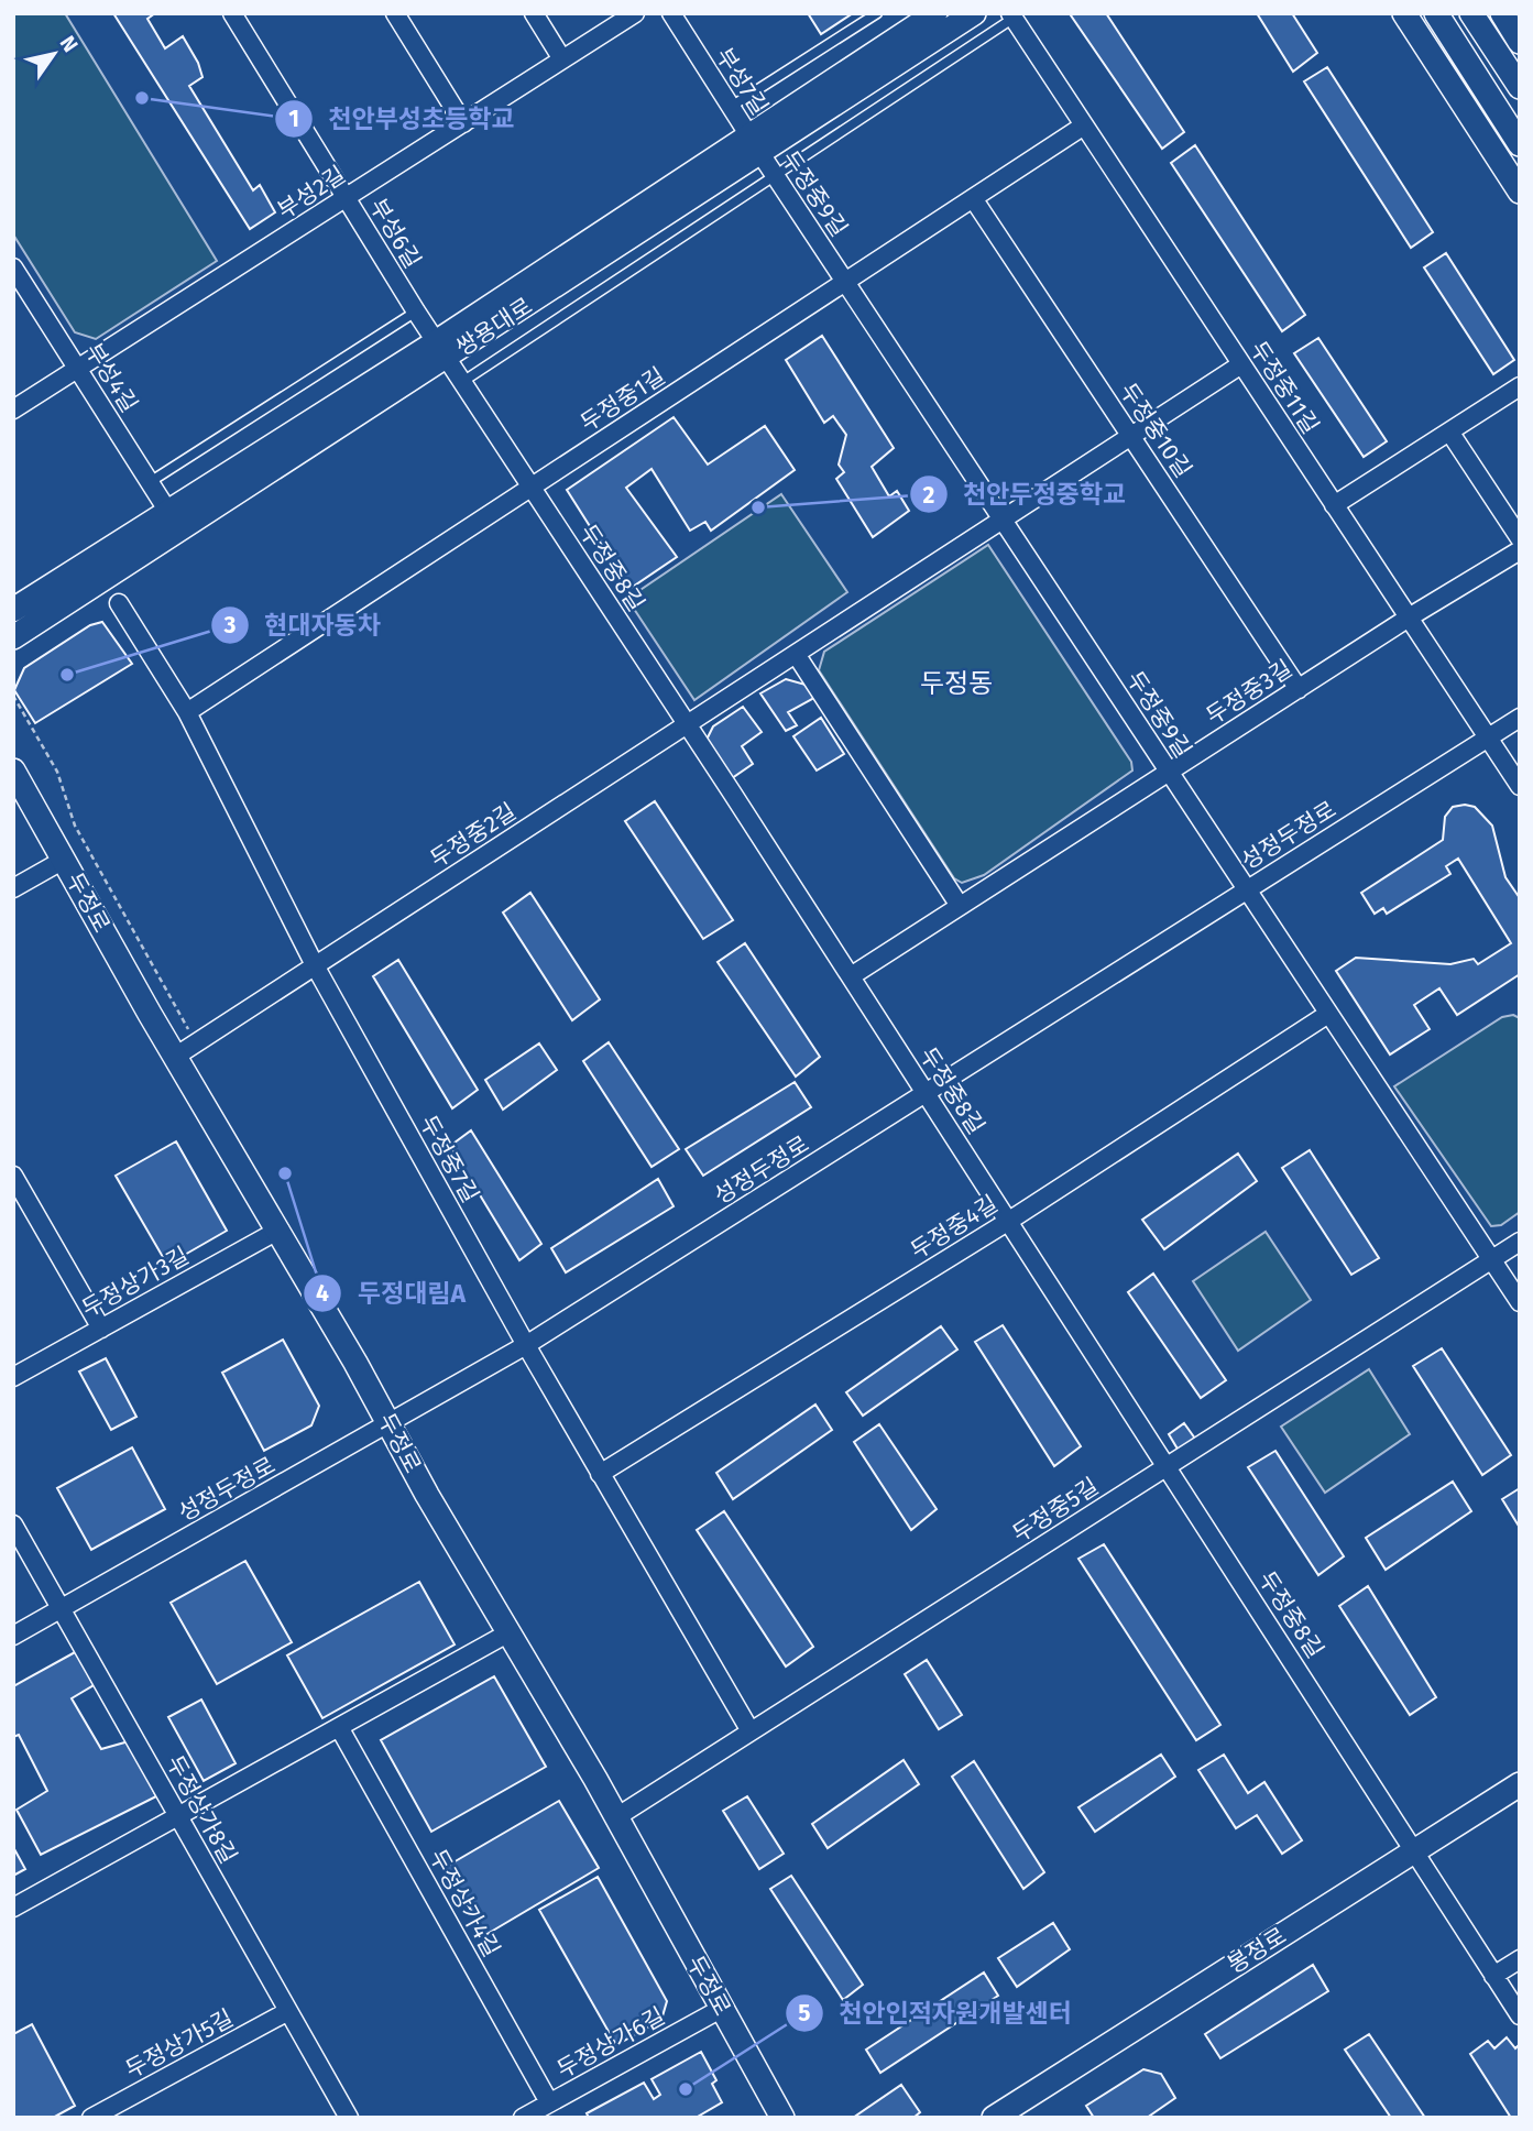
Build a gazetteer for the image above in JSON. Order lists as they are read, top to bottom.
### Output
{
  "streets": {
    "street": [
      "부성7길",
      "부성2길",
      "두정중9길",
      "부성6길",
      "쌍용대로",
      "부성4길",
      "두정중11길",
      "두정중1길",
      "두정중10길",
      "두정중8길",
      "두정중3길",
      "두정중2길",
      "성정두정로",
      "두정로",
      "두정중7길",
      "두정중4길",
      "두정상가3길",
      "두정중5길",
      "두정상가8길",
      "두정상가4길",
      "봉정로",
      "두정상가6길",
      "두정상가5길"
    ]
  },
  "crossings": [
    ["부성7길", "두정중9길"],
    ["부성7길", "쌍용대로"],
    ["부성2길", "부성6길"],
    ["부성2길", "부성4길"],
    ["두정중9길", "쌍용대로"],
    ["두정중9길", "두정중1길"],
    ["두정중9길", "두정중3길"],
    ["두정중9길", "두정중2길"],
    ["두정중9길", "성정두정로"],
    ["두정중9길", "두정중4길"],
    ["두정중9길", "두정중5길"],
    ["부성6길", "쌍용대로"],
    ["부성6길", "두정중8길"],
    ["쌍용대로", "부성4길"],
    ["쌍용대로", "두정중8길"],
    ["두정중11길", "두정중1길"],
    ["두정중11길", "두정중3길"],
    ["두정중11길", "두정중2길"],
    ["두정중11길", "성정두정로"],
    ["두정중1길", "두정중10길"],
    ["두정중1길", "두정중8길"],
    ["두정중1길", "두정중7길"],
    ["두정중10길", "두정중3길"],
    ["두정중10길", "두정중2길"],
    ["두정중8길", "두정중3길"],
    ["두정중8길", "두정중2길"],
    ["두정중8길", "성정두정로"],
    ["두정중8길", "두정중4길"],
    ["두정중8길", "두정중5길"],
    ["두정중8길", "봉정로"],
    ["두정중2길", "두정로"],
    ["두정중2길", "두정중7길"],
    ["성정두정로", "두정로"],
    ["성정두정로", "두정중7길"],
    ["성정두정로", "두정상가8길"],
    ["두정로", "두정상가3길"],
    ["두정로", "두정중5길"],
    ["두정로", "두정상가6길"],
    ["두정중7길", "두정중4길"],
    ["두정중7길", "두정중5길"],
    ["두정상가8길", "두정상가5길"],
    ["두정상가4길", "두정상가6길"]
  ],
  "districts": ["두정동"],
  "places": [
    "천안부성초등학교",
    "천안두정중학교",
    "현대자동차",
    "두정대림A",
    "천안인적자원개발센터"
  ],
  "north": "top right"
}
